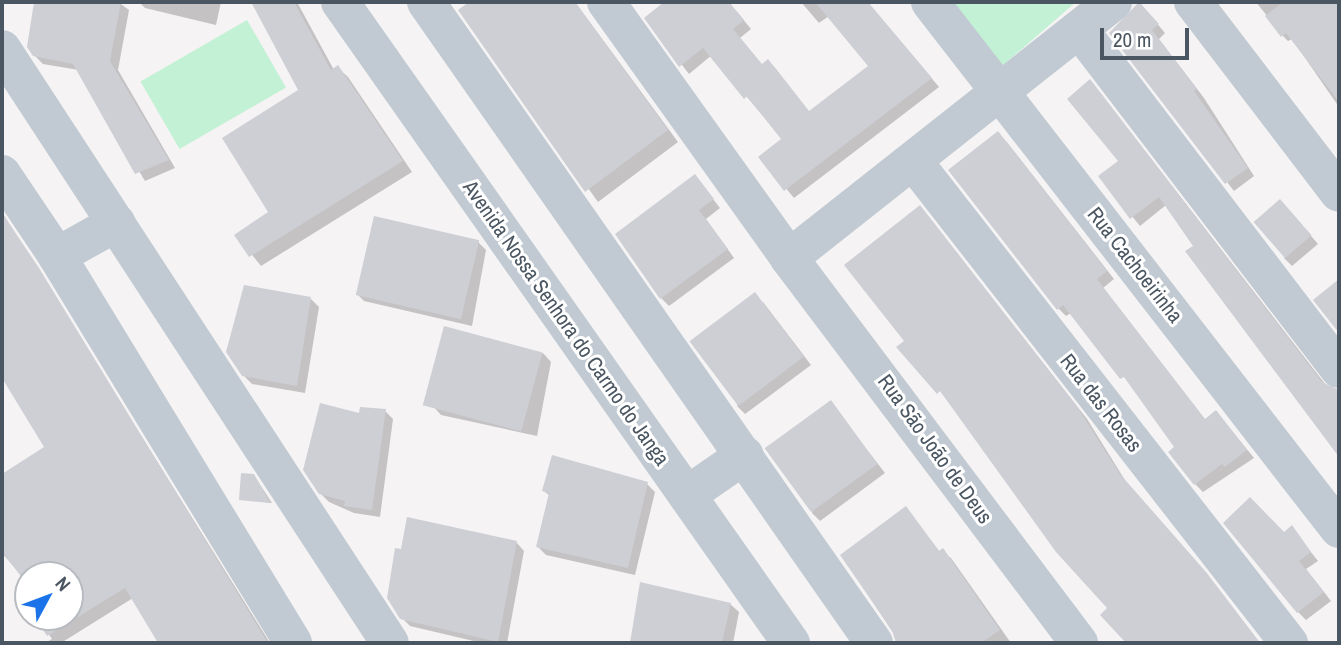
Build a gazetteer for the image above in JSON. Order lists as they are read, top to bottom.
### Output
{
  "streets": {
    "street": [
      "Rua Cachoeirinha",
      "Avenida Nossa Senhora do Carmo do Janga",
      "Rua das Rosas",
      "Rua São João de Deus"
    ]
  },
  "scale_bar": "20 m",
  "north": "top right"
}
